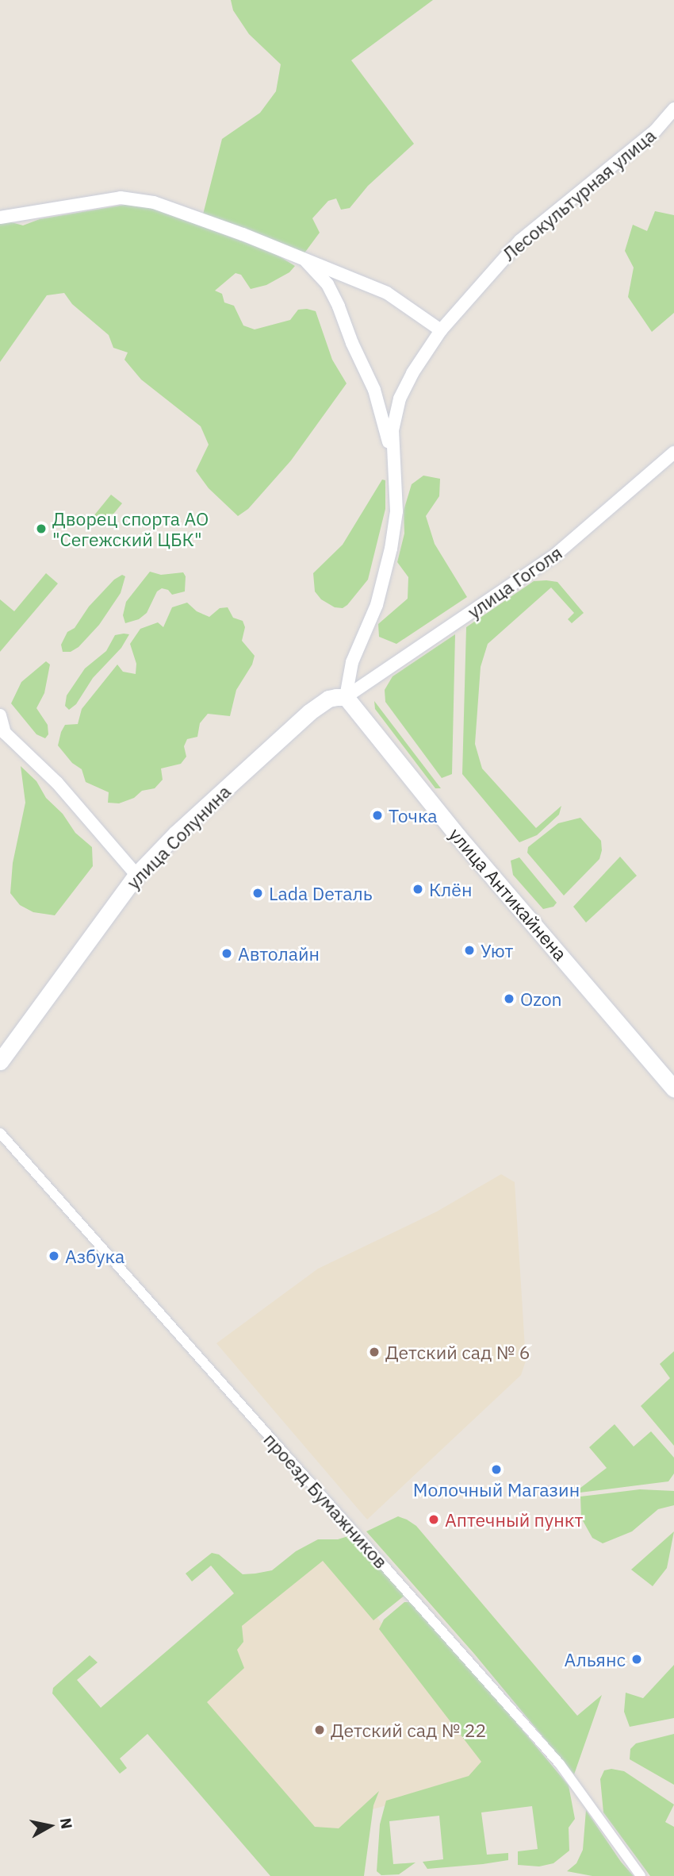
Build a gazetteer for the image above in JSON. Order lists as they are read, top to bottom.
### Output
{
  "streets": {
    "street": [
      "Лесокультурная улица",
      "улица Гоголя",
      "улица Солунина",
      "улица Антикайнена",
      "проезд Бумажников"
    ]
  },
  "crossings": [
    ["Лесокультурная улица", "улица Гоголя"],
    ["Лесокультурная улица", "улица Солунина"],
    ["Лесокультурная улица", "улица Антикайнена"],
    ["улица Гоголя", "улица Солунина"],
    ["улица Гоголя", "улица Антикайнена"],
    ["улица Солунина", "улица Антикайнена"]
  ],
  "places": [
    "Дворец спорта АО \"Сегежский ЦБК\"",
    "Точка",
    "Клён",
    "Lada Dеталь",
    "Уют",
    "Автолайн",
    "Ozon",
    "Азбука",
    "Детский сад № 6",
    "Молочный Магазин",
    "Аптечный пункт",
    "Альянс",
    "Детский сад № 22"
  ],
  "north": "right"
}
